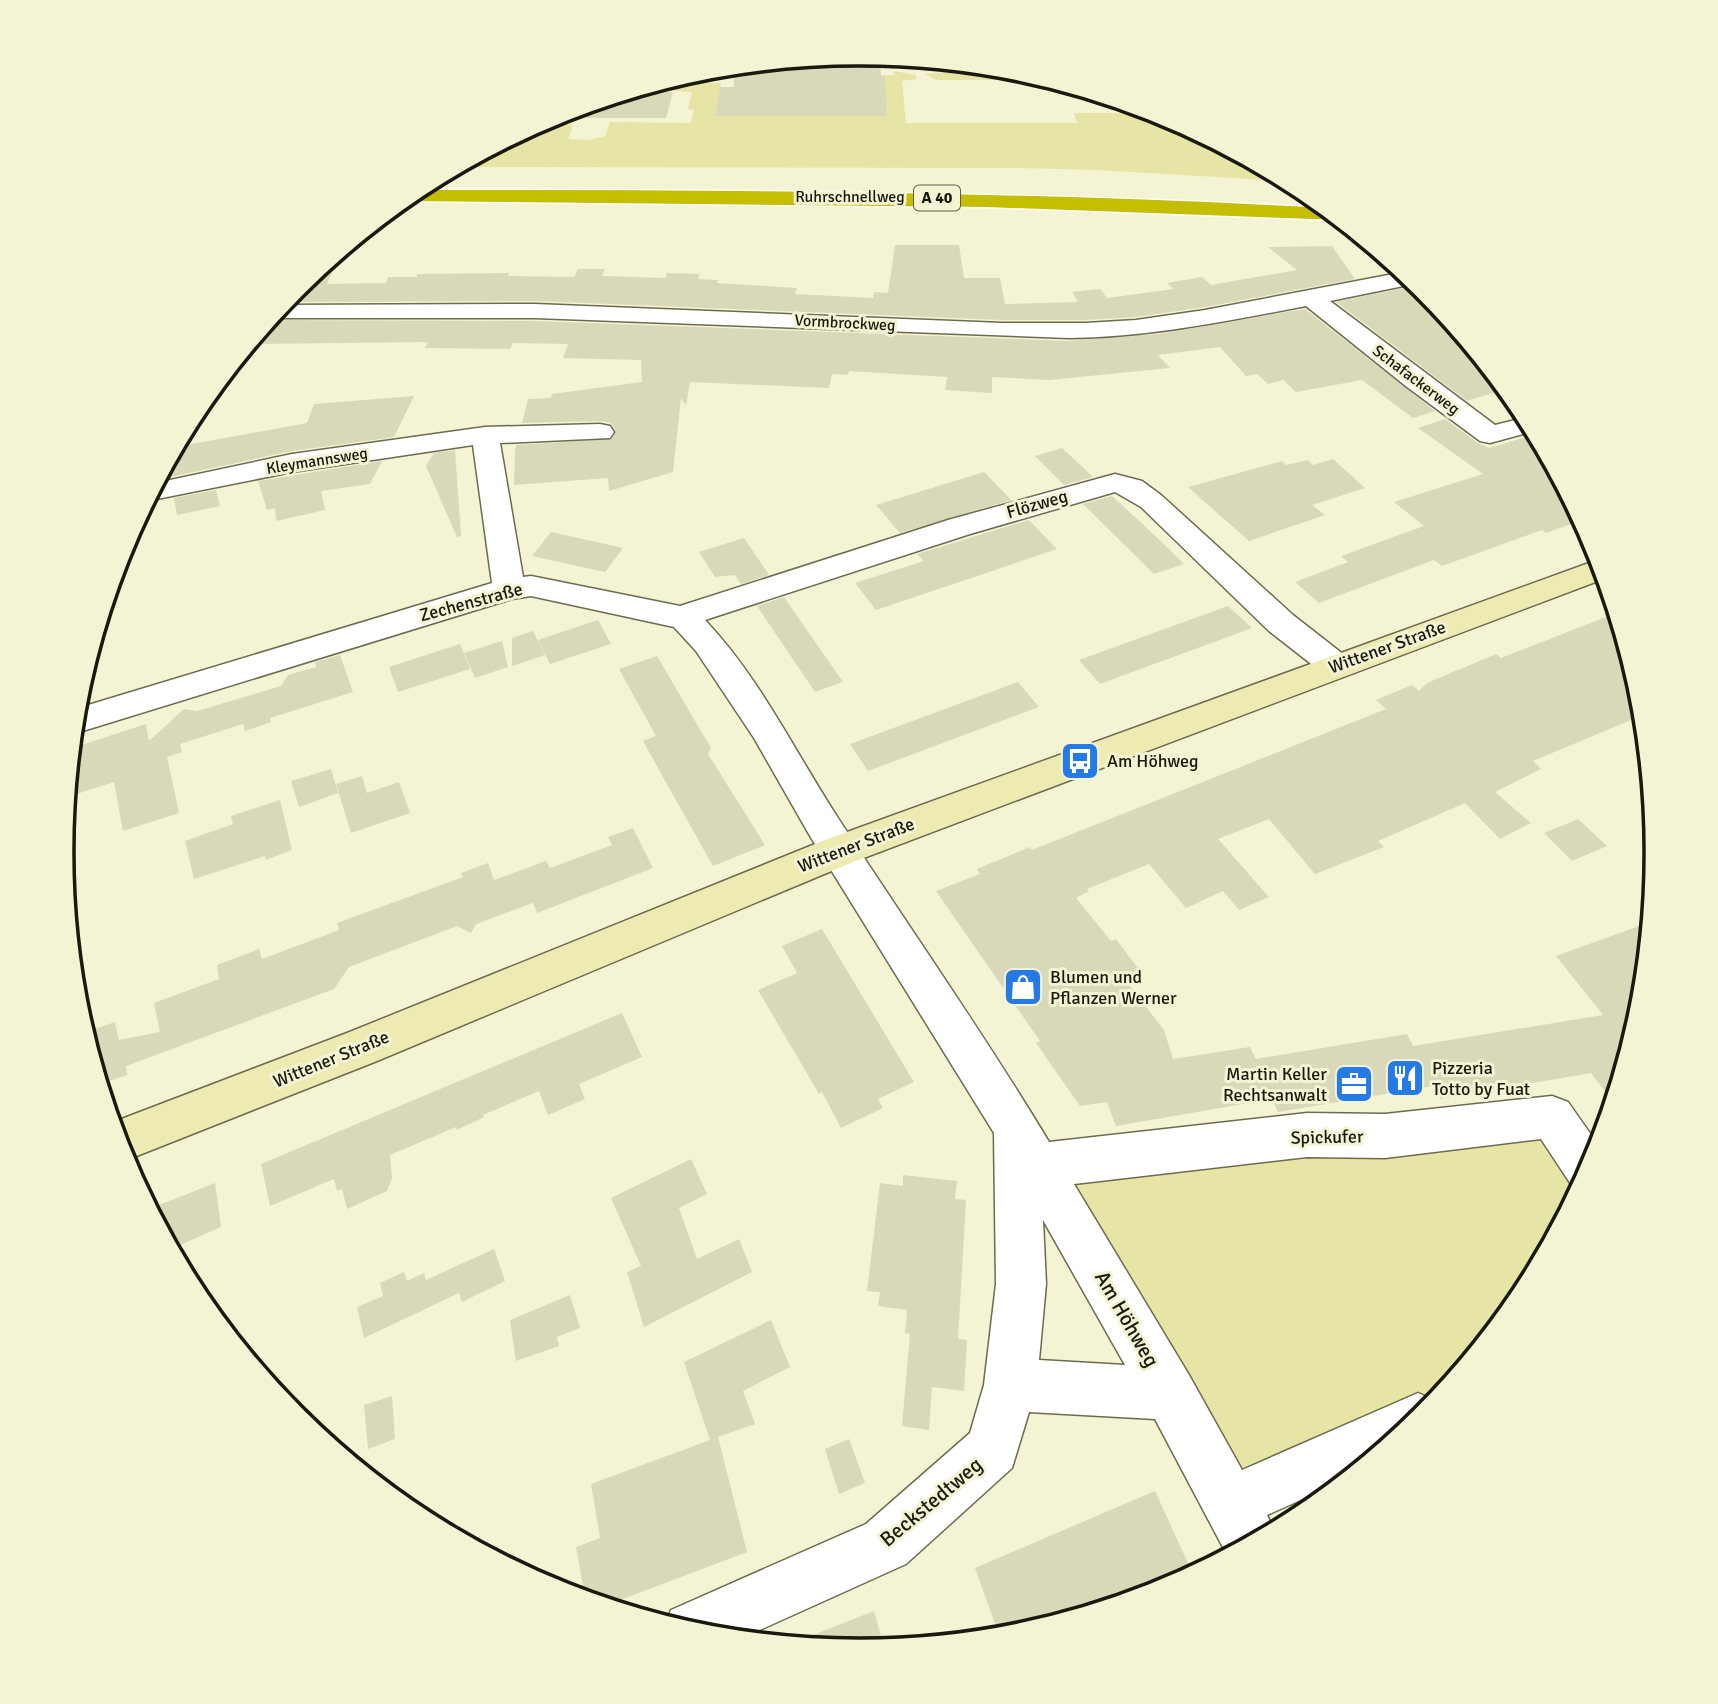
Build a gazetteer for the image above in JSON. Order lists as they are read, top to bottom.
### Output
{
  "streets": {
    "highway": ["Ruhrschnellweg", "A 40"],
    "main road": ["Wittener Straße"],
    "street": [
      "Vormbrockweg",
      "Schafackerweg",
      "Kleymannsweg",
      "Flözweg",
      "Zechenstraße",
      "Spickufer",
      "Am Höhweg",
      "Beckstedtweg"
    ]
  },
  "crossings": [
    ["Vormbrockweg", "Schafackerweg"],
    ["Flözweg", "Zechenstraße"],
    ["Flözweg", "Wittener Straße"],
    ["Wittener Straße", "Am Höhweg"],
    ["Spickufer", "Am Höhweg"],
    ["Spickufer", "Beckstedtweg"],
    ["Am Höhweg", "Beckstedtweg"]
  ],
  "places": {
    "bus stop": ["Am Höhweg"],
    "shop": ["Blumen und Pflanzen Werner"],
    "restaurant": ["Pizzeria Totto by Fuat"],
    "office": ["Martin Keller Rechtsanwalt"]
  }
}
